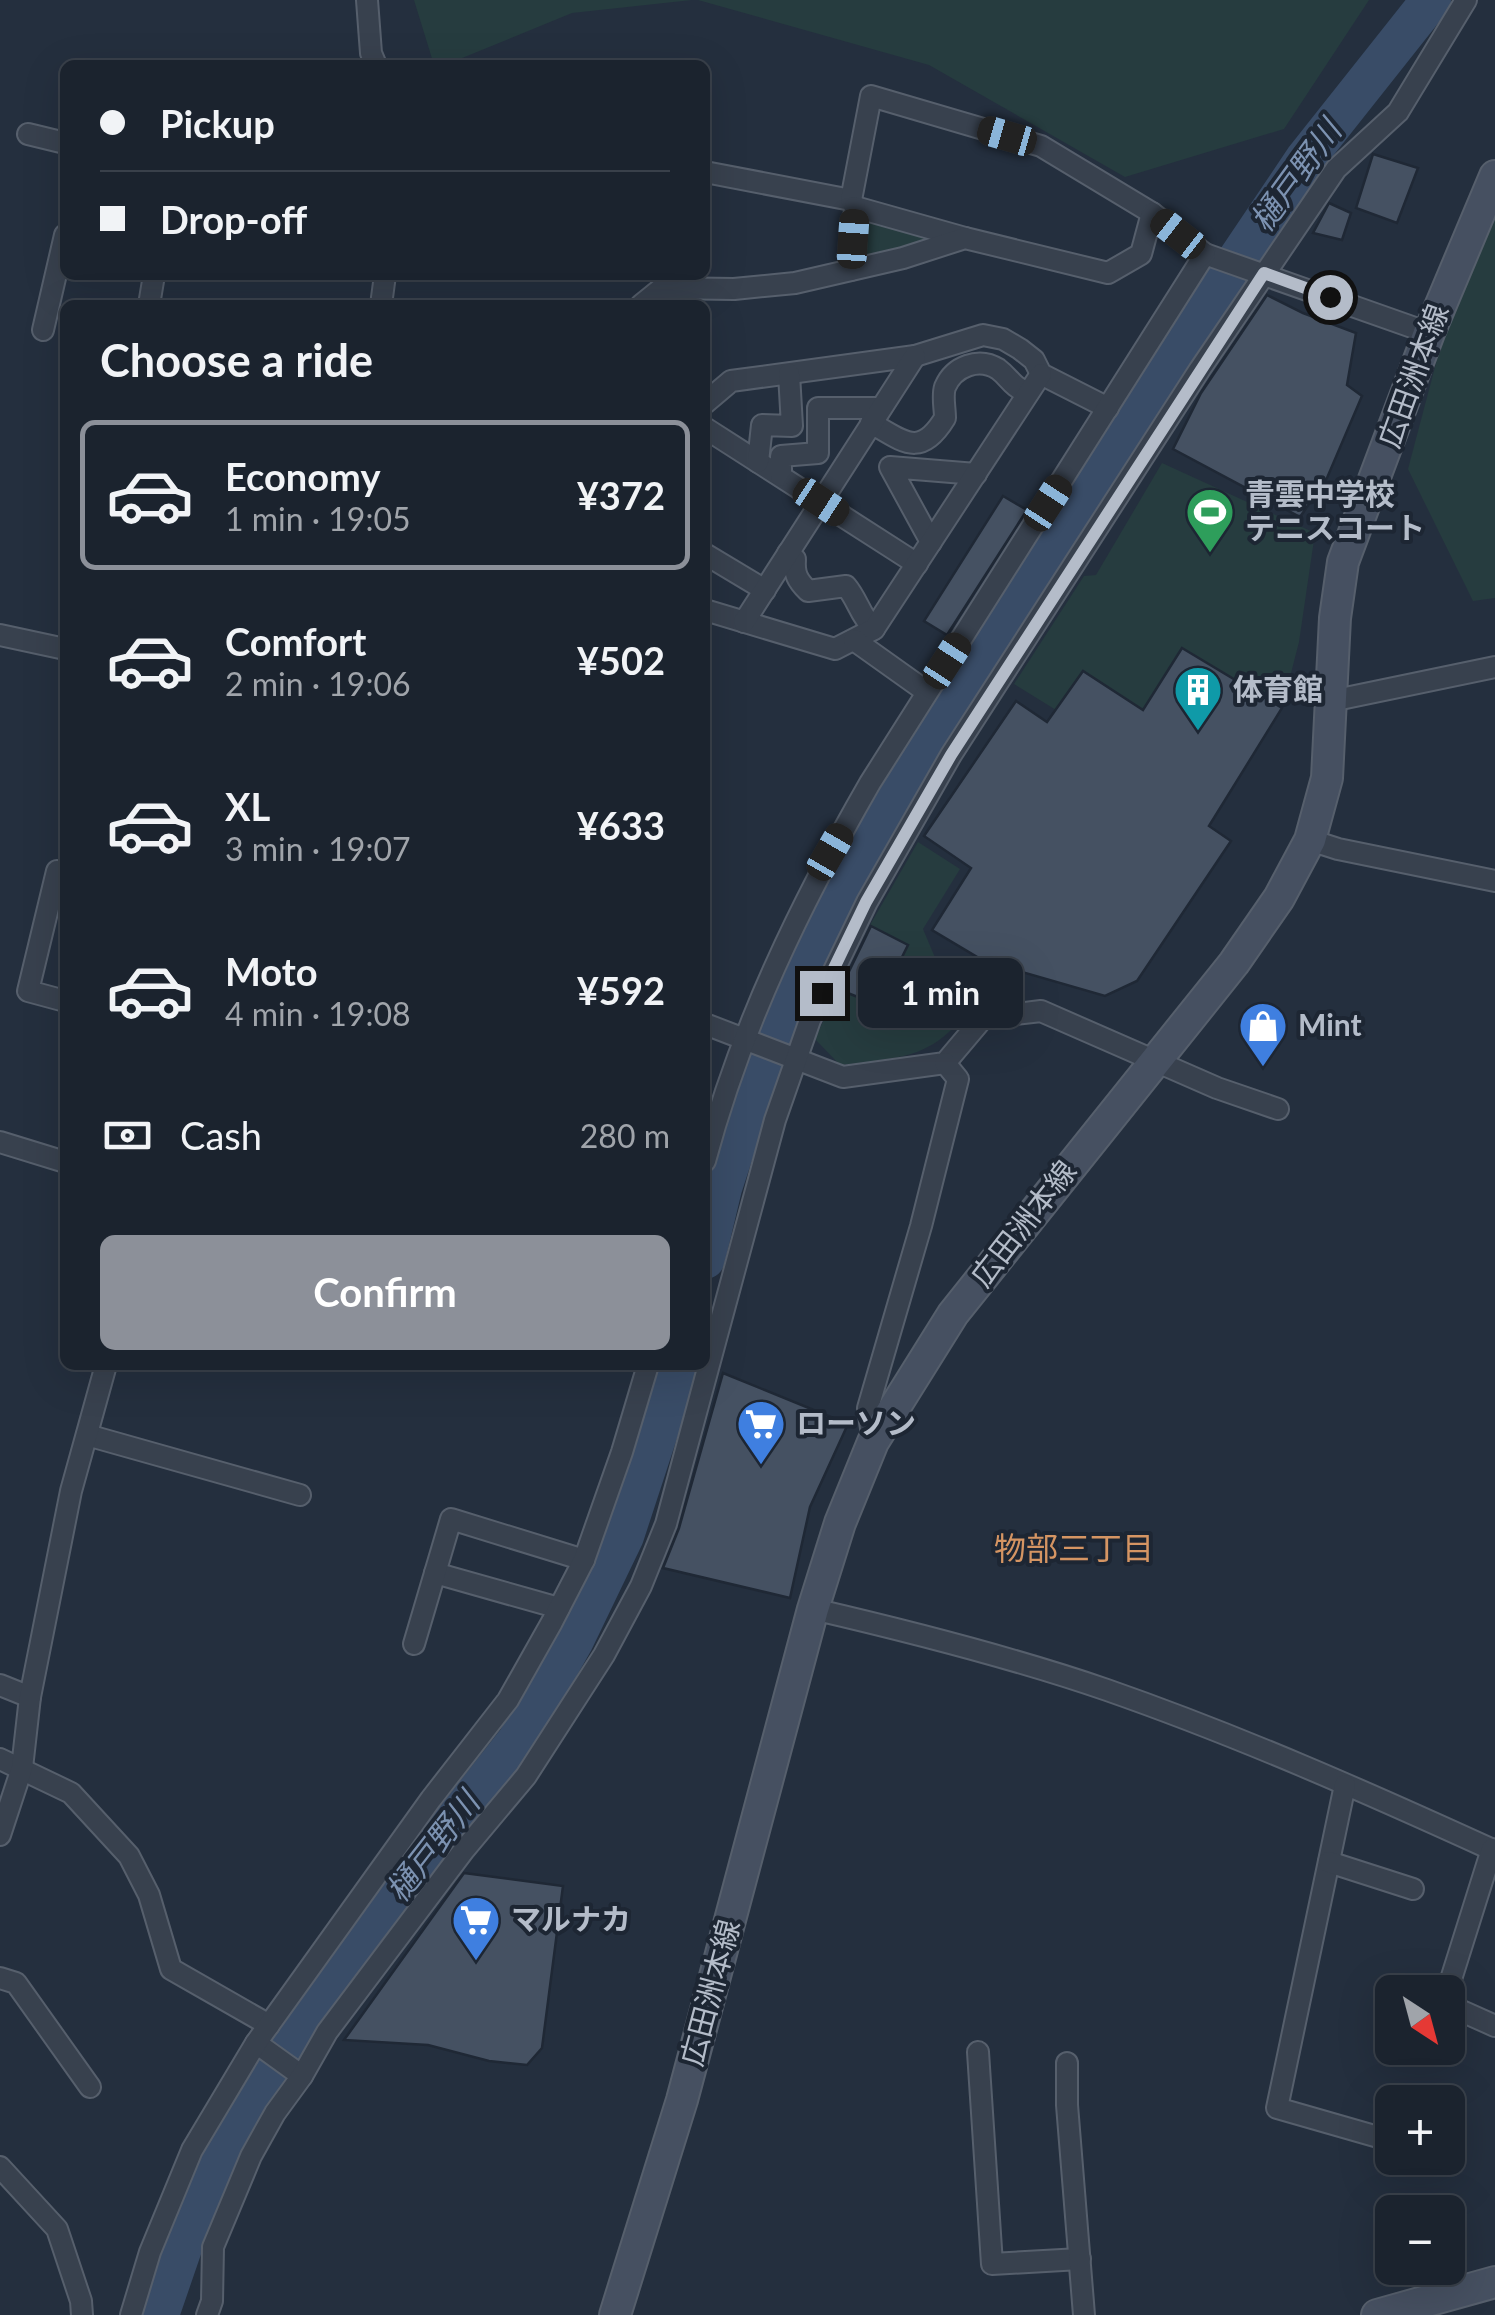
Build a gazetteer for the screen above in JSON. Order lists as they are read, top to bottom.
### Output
{
  "streets": {
    "main road": ["広田洲本線"]
  },
  "districts": ["物部三丁目"],
  "water": ["樋戸野川"],
  "places": {
    "sports": ["青雲中学校 テニスコート"],
    "building": ["体育館"],
    "shop": ["Mint"],
    "supermarket": ["ローソン", "マルナカ"]
  },
  "north": "bottom right",
  "page": {
    "banner": ["Pickup", "Drop-off"],
    "heading": "Choose a ride",
    "list": [
      {
        "name": "Economy",
        "note": "1 min · 19:05",
        "value": "¥372"
      },
      {
        "name": "Comfort",
        "note": "2 min · 19:06",
        "value": "¥502"
      },
      {
        "name": "XL",
        "note": "3 min · 19:07",
        "value": "¥633"
      },
      {
        "name": "Moto",
        "note": "4 min · 19:08",
        "value": "¥592"
      }
    ],
    "bubble": "1 min",
    "pay": ["Cash", "280 m"],
    "buttons": "Confirm",
    "map_buttons": ["+", "−"]
  }
}
